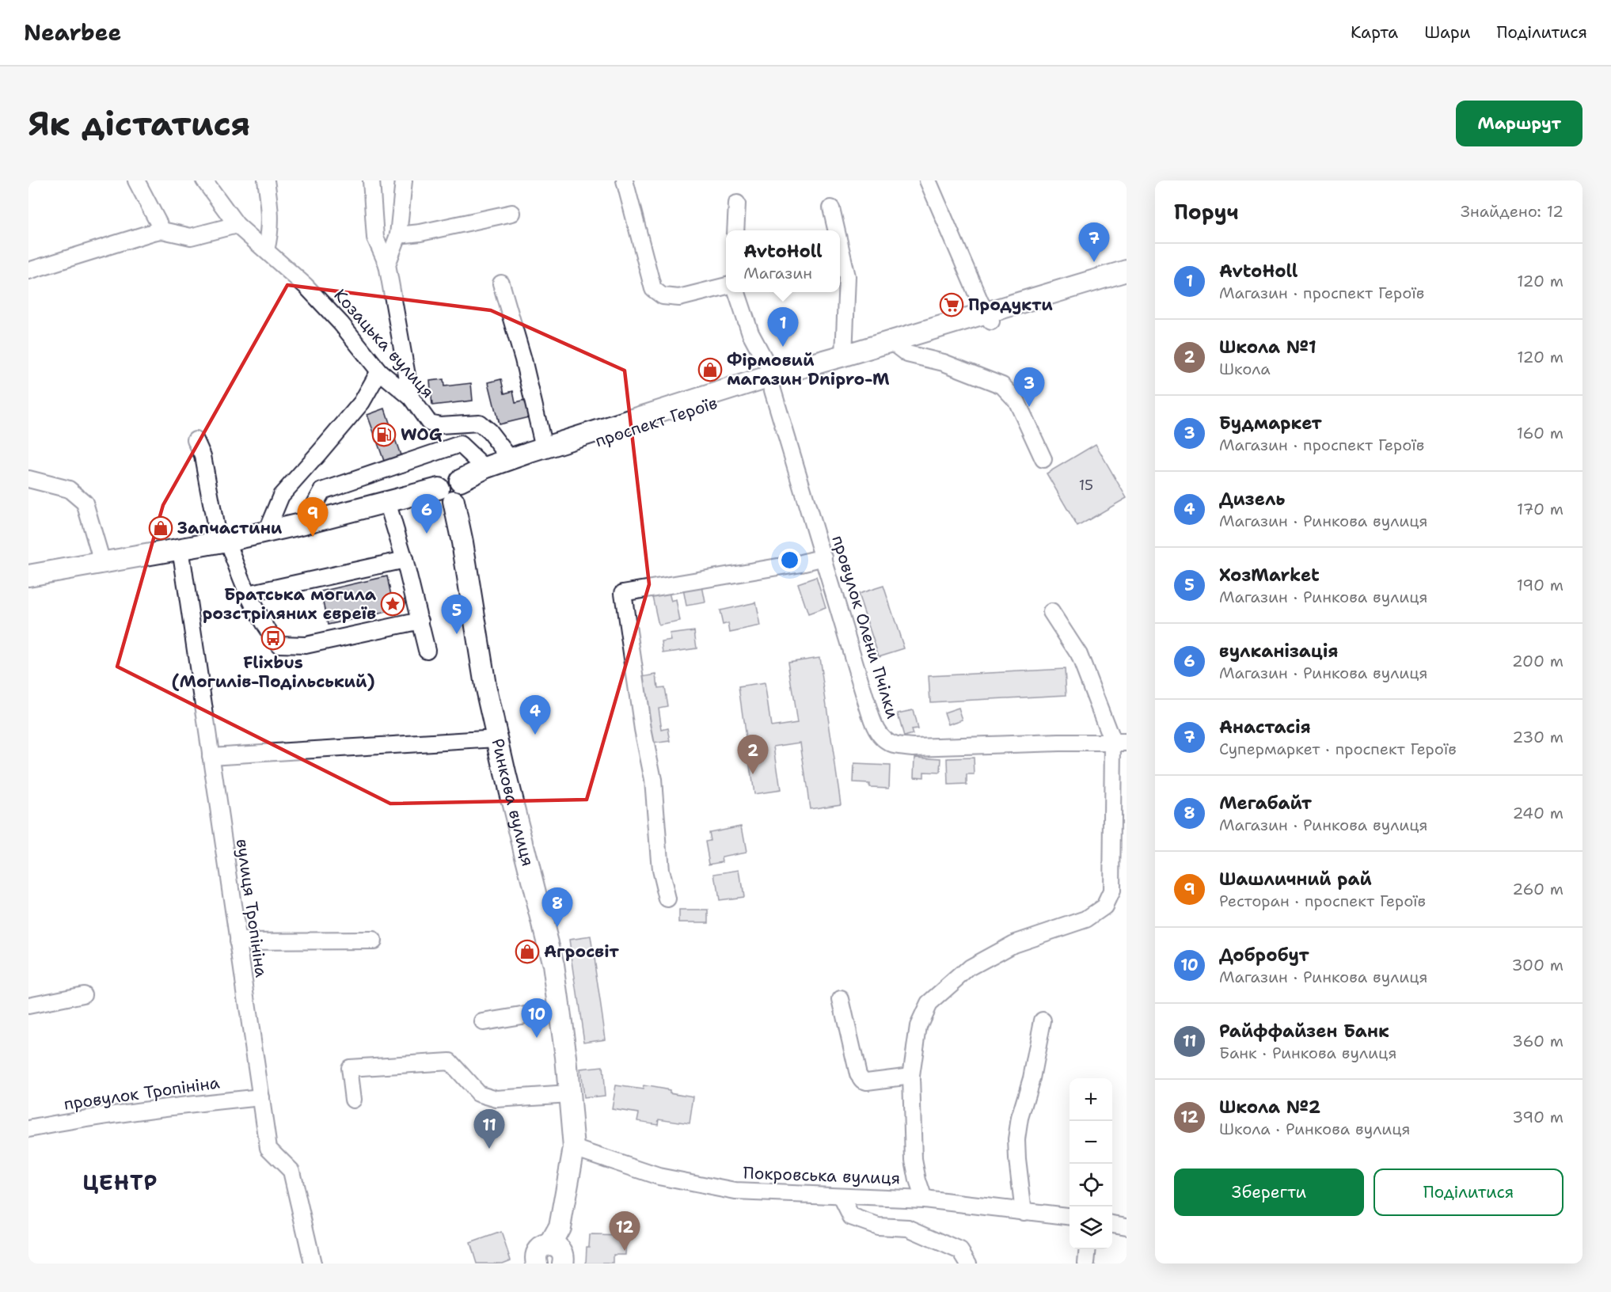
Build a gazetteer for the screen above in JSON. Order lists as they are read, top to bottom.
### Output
{
  "streets": {
    "main road": ["проспект Героїв", "Ринкова вулиця"],
    "street": [
      "Козацька вулиця",
      "провулок Олени Пчілки",
      "вулиця Тропініна",
      "провулок Тропініна",
      "Покровська вулиця"
    ]
  },
  "crossings": [
    ["Козацька вулиця", "проспект Героїв"],
    ["проспект Героїв", "провулок Олени Пчілки"],
    ["проспект Героїв", "Ринкова вулиця"],
    ["проспект Героїв", "вулиця Тропініна"],
    ["Ринкова вулиця", "Покровська вулиця"],
    ["вулиця Тропініна", "провулок Тропініна"]
  ],
  "districts": ["ЦЕНТР"],
  "places": {
    "supermarket": ["Продукти"],
    "shop": ["Фірмовий магазин Dnipro-M", "Запчастини", "Агросвіт"],
    "fuel station": ["WOG"],
    "place": ["Братська могила розстріляних євреїв"],
    "bus stop": ["Flixbus (Могилів-Подільський)"]
  },
  "house_numbers": ["15"],
  "page": {
    "header": "Nearbee",
    "nav": ["Карта", "Шари", "Поділитися"],
    "buttons": [
      "Маршрут",
      ["Зберегти", "Поділитися"]
    ],
    "title": "Як дістатися",
    "heading": ["Поруч", "Знайдено: 12"],
    "pins": [
      "7",
      "1",
      "3",
      "6",
      "9",
      "5",
      "4",
      "2",
      "8",
      "10",
      "11",
      "12"
    ],
    "popup": ["AvtoHoll", "Магазин"],
    "list": [
      {
        "mark": "1",
        "name": "AvtoHoll",
        "note": "Магазин · проспект Героїв",
        "value": "120 m"
      },
      {
        "mark": "2",
        "name": "Школа №1",
        "note": "Школа",
        "value": "120 m"
      },
      {
        "mark": "3",
        "name": "Будмаркет",
        "note": "Магазин · проспект Героїв",
        "value": "160 m"
      },
      {
        "mark": "4",
        "name": "Дизель",
        "note": "Магазин · Ринкова вулиця",
        "value": "170 m"
      },
      {
        "mark": "5",
        "name": "ХозMarket",
        "note": "Магазин · Ринкова вулиця",
        "value": "190 m"
      },
      {
        "mark": "6",
        "name": "вулканізація",
        "note": "Магазин · Ринкова вулиця",
        "value": "200 m"
      },
      {
        "mark": "7",
        "name": "Анастасія",
        "note": "Супермаркет · проспект Героїв",
        "value": "230 m"
      },
      {
        "mark": "8",
        "name": "Мегабайт",
        "note": "Магазин · Ринкова вулиця",
        "value": "240 m"
      },
      {
        "mark": "9",
        "name": "Шашличний рай",
        "note": "Ресторан · проспект Героїв",
        "value": "260 m"
      },
      {
        "mark": "10",
        "name": "Добробут",
        "note": "Магазин · Ринкова вулиця",
        "value": "300 m"
      },
      {
        "mark": "11",
        "name": "Райффайзен Банк",
        "note": "Банк · Ринкова вулиця",
        "value": "360 m"
      },
      {
        "mark": "12",
        "name": "Школа №2",
        "note": "Школа · Ринкова вулиця",
        "value": "390 m"
      }
    ],
    "map_buttons": ["+", "−"]
  }
}
